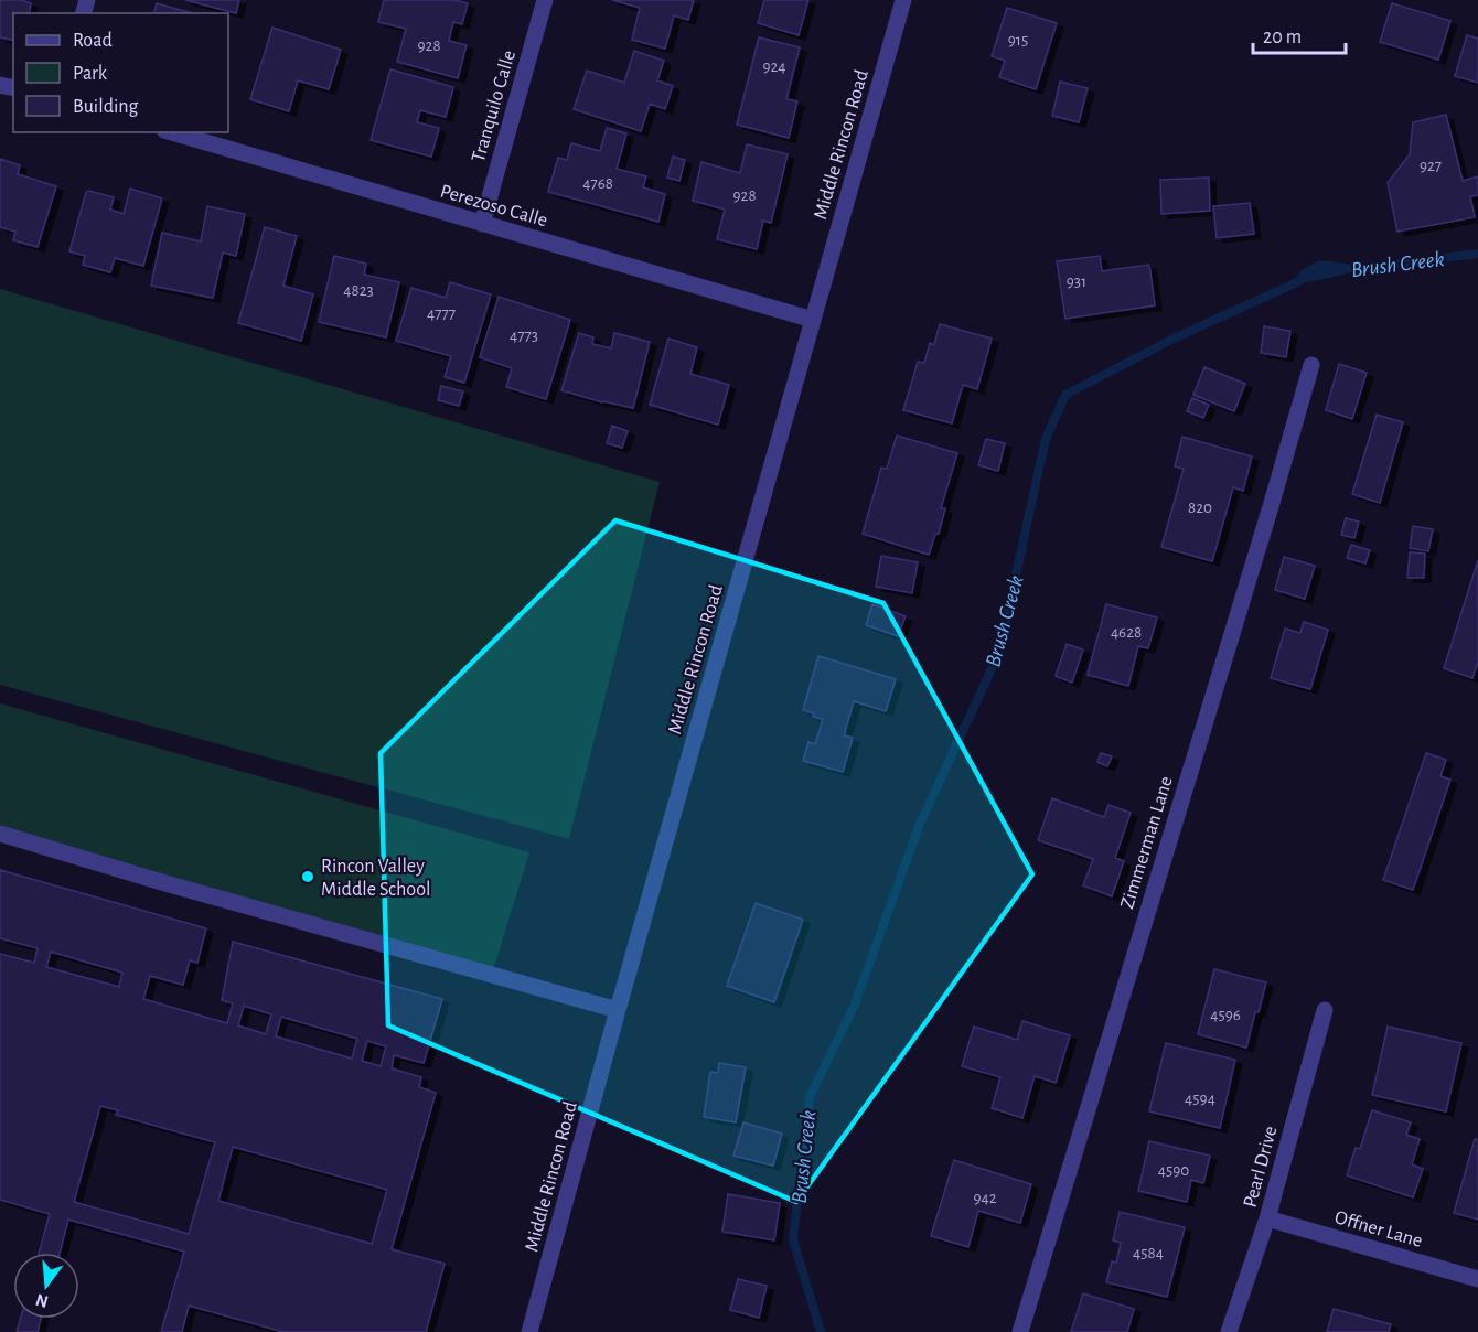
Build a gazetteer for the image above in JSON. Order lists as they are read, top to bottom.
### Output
{
  "streets": {
    "street": [
      "Tranquilo Calle",
      "Middle Rincon Road",
      "Perezoso Calle",
      "Zimmerman Lane",
      "Pearl Drive",
      "Offner Lane"
    ]
  },
  "crossings": [
    ["Tranquilo Calle", "Perezoso Calle"],
    ["Middle Rincon Road", "Perezoso Calle"],
    ["Pearl Drive", "Offner Lane"]
  ],
  "water": ["Brush Creek"],
  "places": ["Rincon Valley Middle School"],
  "house_numbers": [
    "915",
    "928",
    "924",
    "927",
    "4768",
    "928",
    "931",
    "4823",
    "4777",
    "4773",
    "820",
    "4628",
    "4596",
    "4594",
    "4590",
    "942",
    "4584"
  ],
  "legend": ["Road", "Park", "Building"],
  "scale_bar": "20 m",
  "north": "bottom"
}
